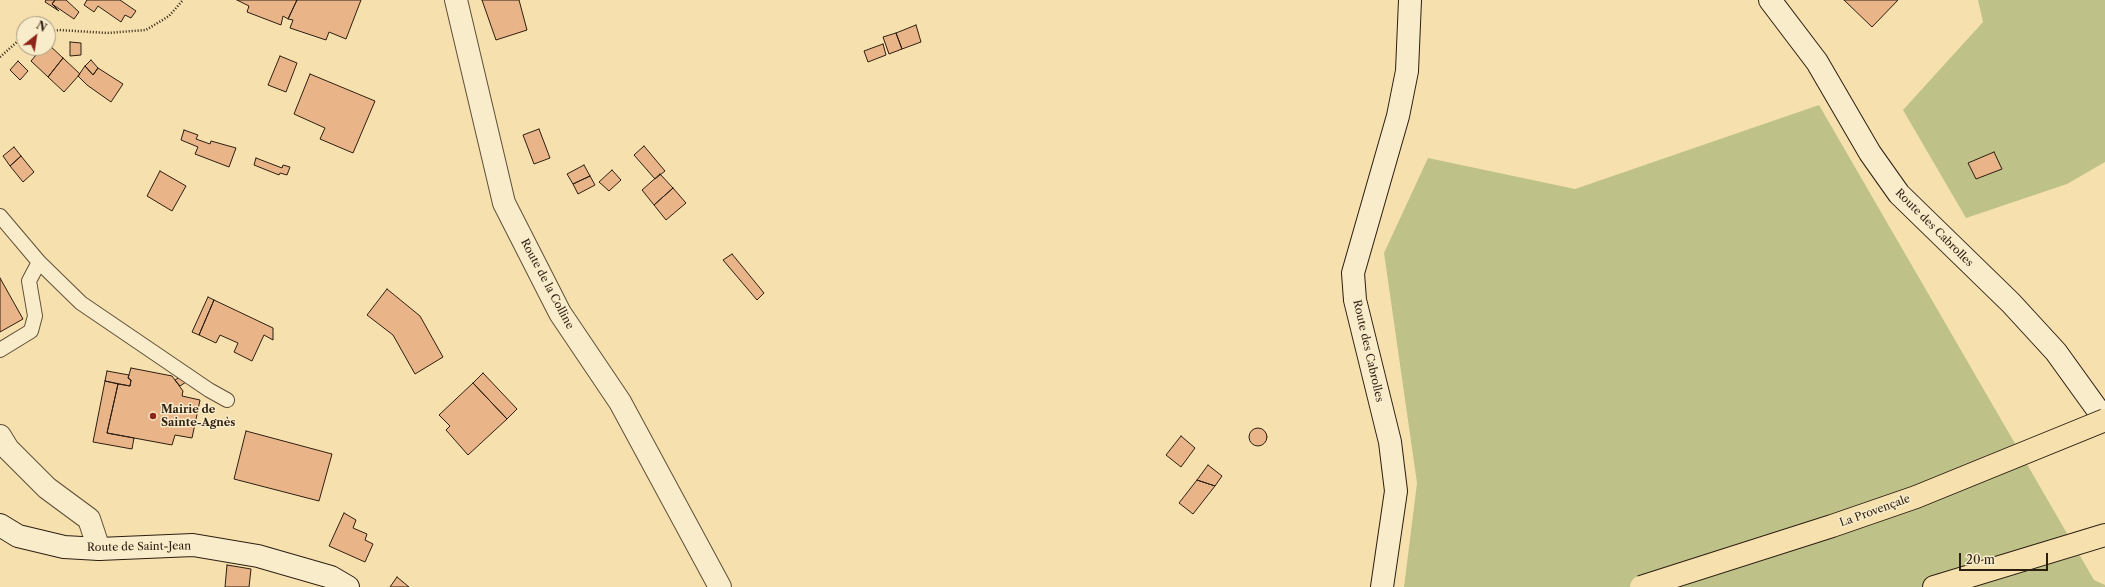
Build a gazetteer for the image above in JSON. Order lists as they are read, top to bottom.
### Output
{
  "streets": {
    "highway": ["La Provençale"],
    "street": ["Route des Cabrolles", "Route de la Colline", "Route de Saint-Jean"]
  },
  "crossings": [
    ["Route des Cabrolles", "La Provençale"]
  ],
  "places": ["Mairie de Sainte-Agnès"],
  "scale_bar": "20 m",
  "north": "top right"
}
